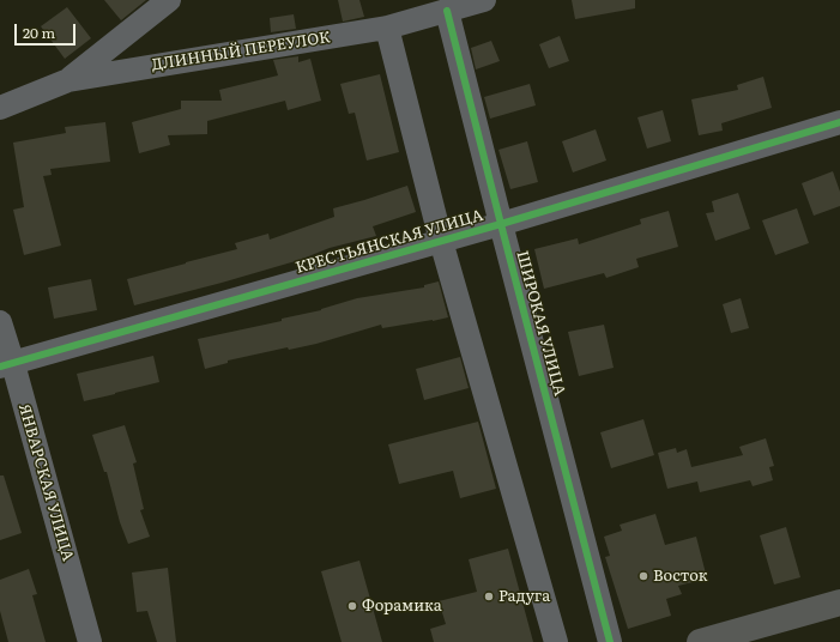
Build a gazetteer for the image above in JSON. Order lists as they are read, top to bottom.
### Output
{
  "streets": {
    "street": [
      "ДЛИННЫЙ ПЕРЕУЛОК",
      "КРЕСТЬЯНСКАЯ УЛИЦА",
      "ШИРОКАЯ УЛИЦА",
      "ЯНВАРСКАЯ УЛИЦА"
    ]
  },
  "crossings": [
    ["ДЛИННЫЙ ПЕРЕУЛОК", "ШИРОКАЯ УЛИЦА"],
    ["КРЕСТЬЯНСКАЯ УЛИЦА", "ШИРОКАЯ УЛИЦА"],
    ["КРЕСТЬЯНСКАЯ УЛИЦА", "ЯНВАРСКАЯ УЛИЦА"]
  ],
  "places": ["Восток", "Радуга", "Форамика"],
  "scale_bar": "20 m"
}
